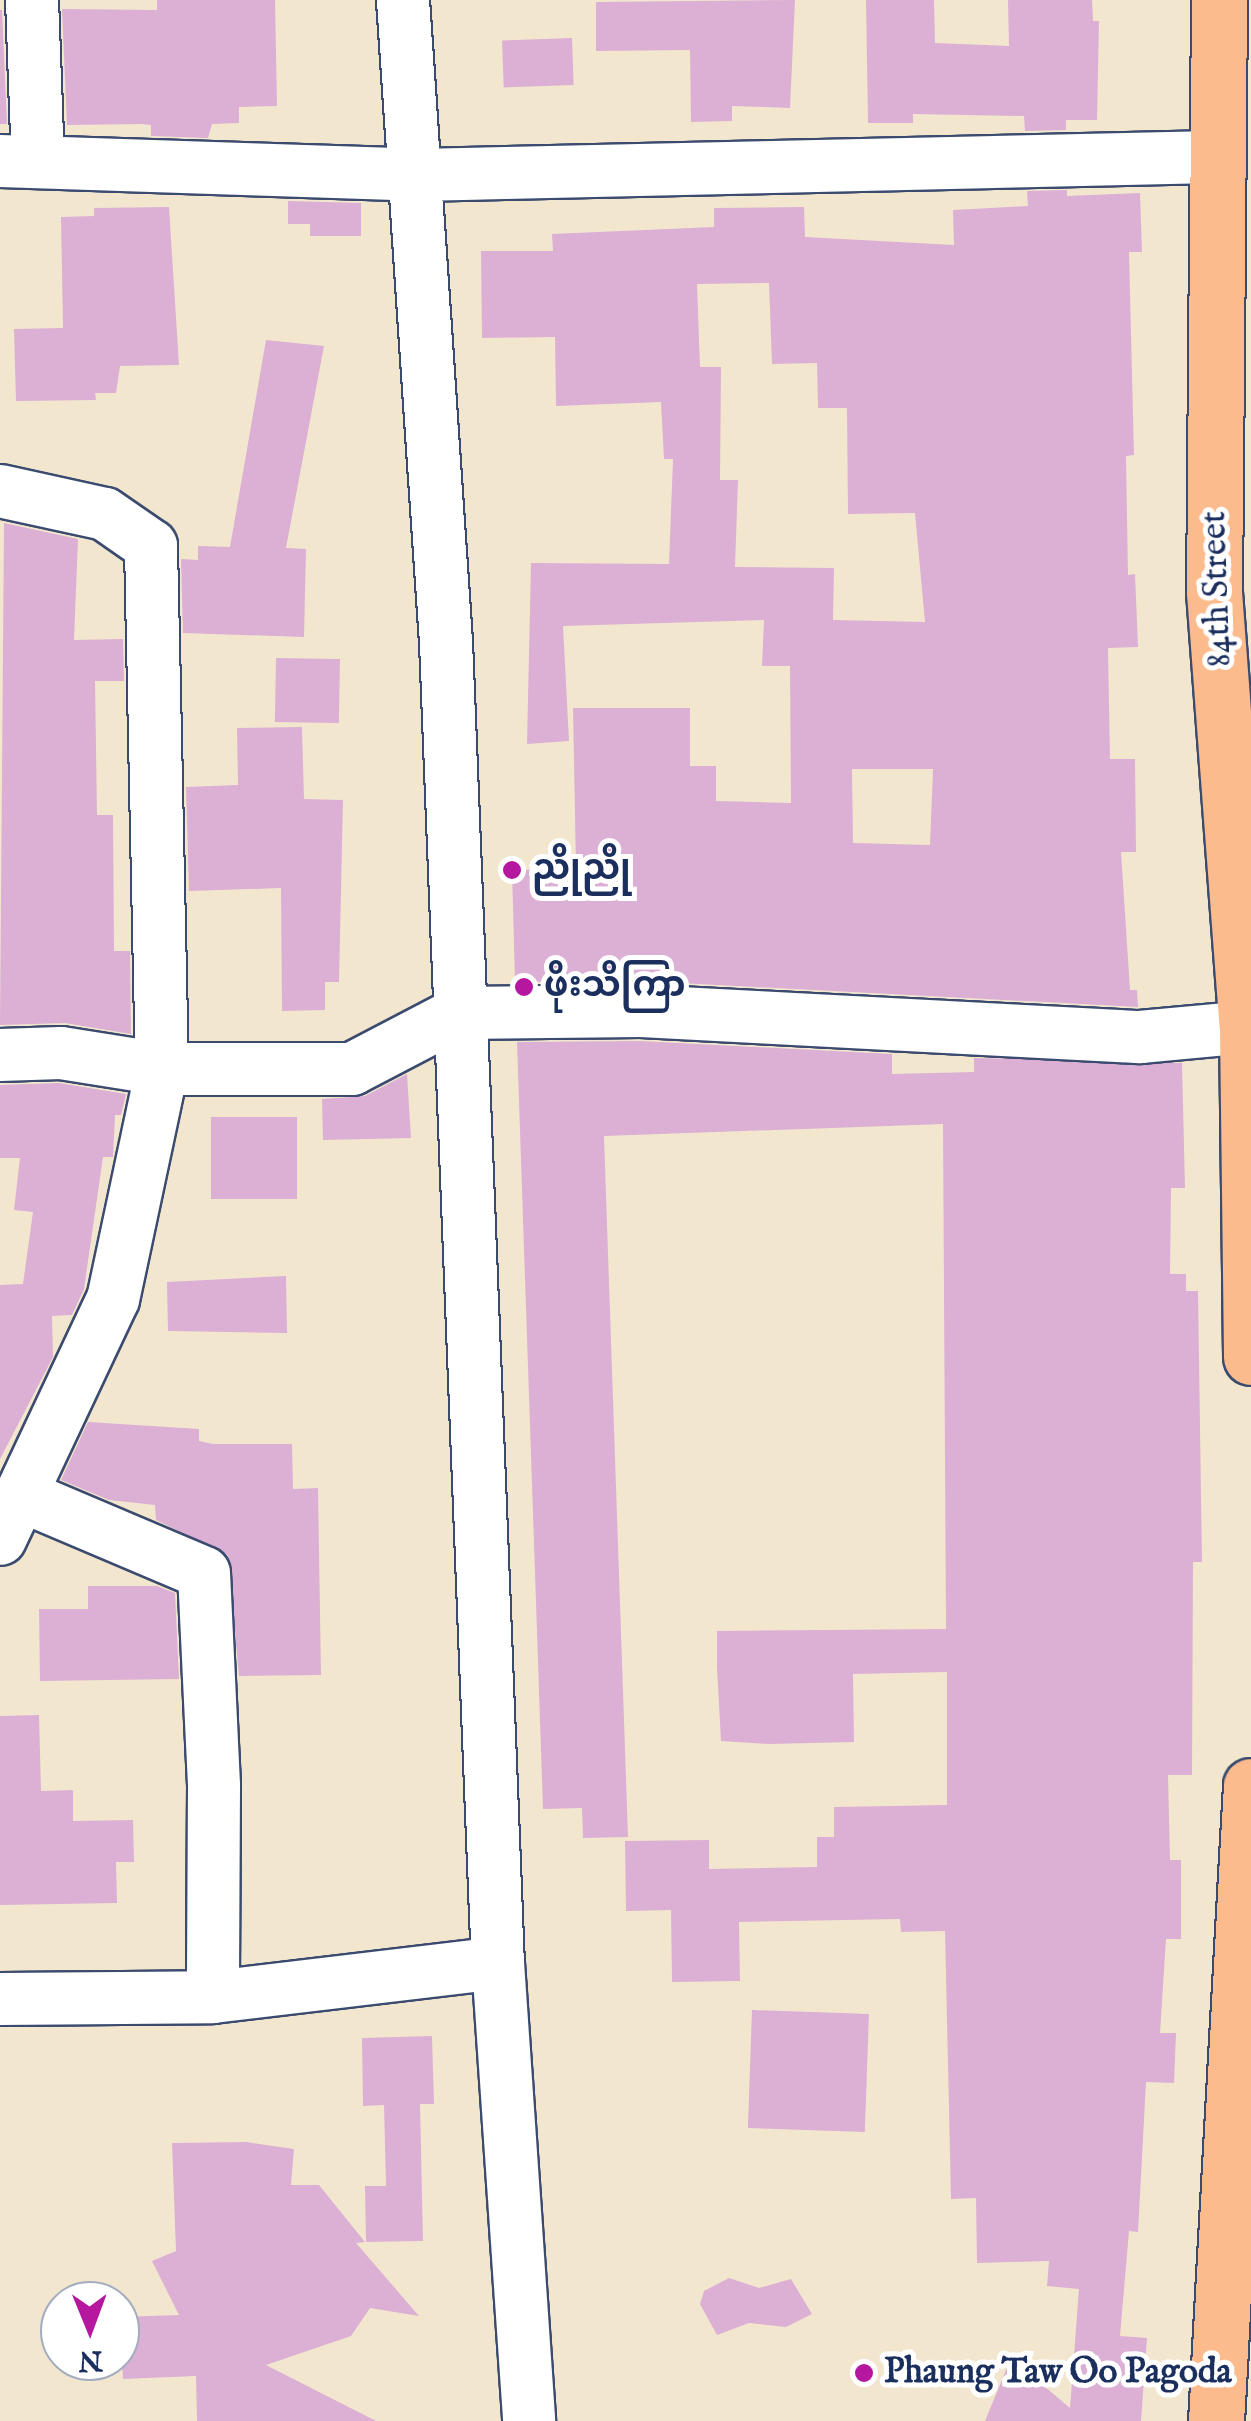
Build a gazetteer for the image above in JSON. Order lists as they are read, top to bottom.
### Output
{
  "streets": {
    "main road": ["84th Street"]
  },
  "places": ["ညိုညို", "ဖိုးသိကြာ", "Phaung Taw Oo Pagoda"],
  "north": "bottom"
}
